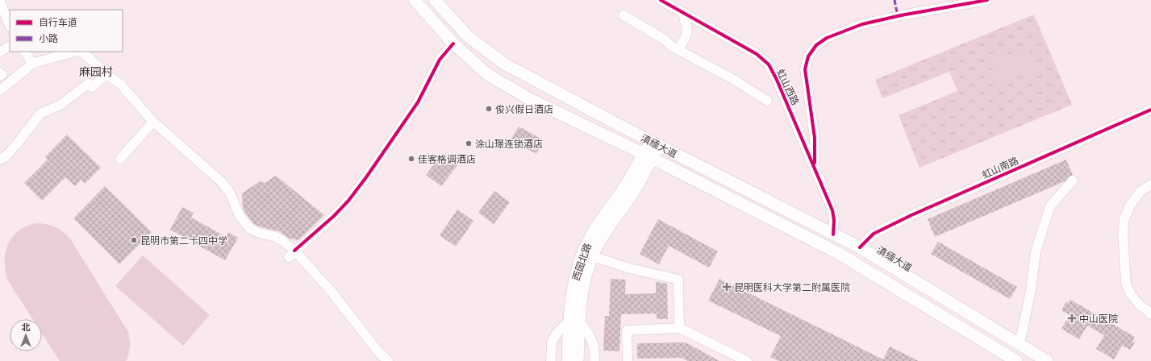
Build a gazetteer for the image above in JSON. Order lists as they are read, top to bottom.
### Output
{
  "streets": {
    "main road": ["滇缅大道", "西园北路"],
    "street": ["虹山西路", "虹山南路"]
  },
  "crossings": [
    ["虹山西路", "滇缅大道"],
    ["滇缅大道", "虹山南路"],
    ["滇缅大道", "西园北路"]
  ],
  "districts": ["麻园村"],
  "places": {
    "other": [
      "俊兴假日酒店",
      "涂山璟连锁酒店",
      "佳客格调酒店",
      "昆明市第二十四中学"
    ],
    "health": ["昆明医科大学第二附属医院", "中山医院"]
  },
  "legend": ["自行车道", "小路"],
  "north": "top"
}
